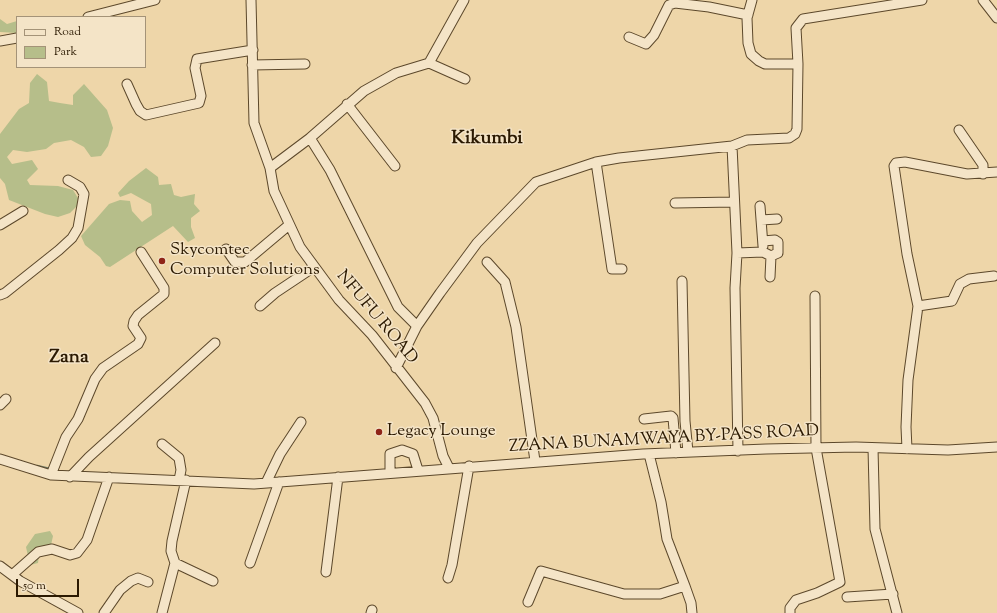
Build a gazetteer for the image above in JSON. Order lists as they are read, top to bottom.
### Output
{
  "streets": {
    "street": ["NFUFU ROAD", "ZZANA BUNAMWAYA BY-PASS ROAD"]
  },
  "crossings": [
    ["NFUFU ROAD", "ZZANA BUNAMWAYA BY-PASS ROAD"]
  ],
  "districts": ["Kikumbi", "Zana"],
  "places": ["Skycomtec Computer Solutions", "Legacy Lounge"],
  "legend": ["Road", "Park"],
  "scale_bar": "50 m"
}
